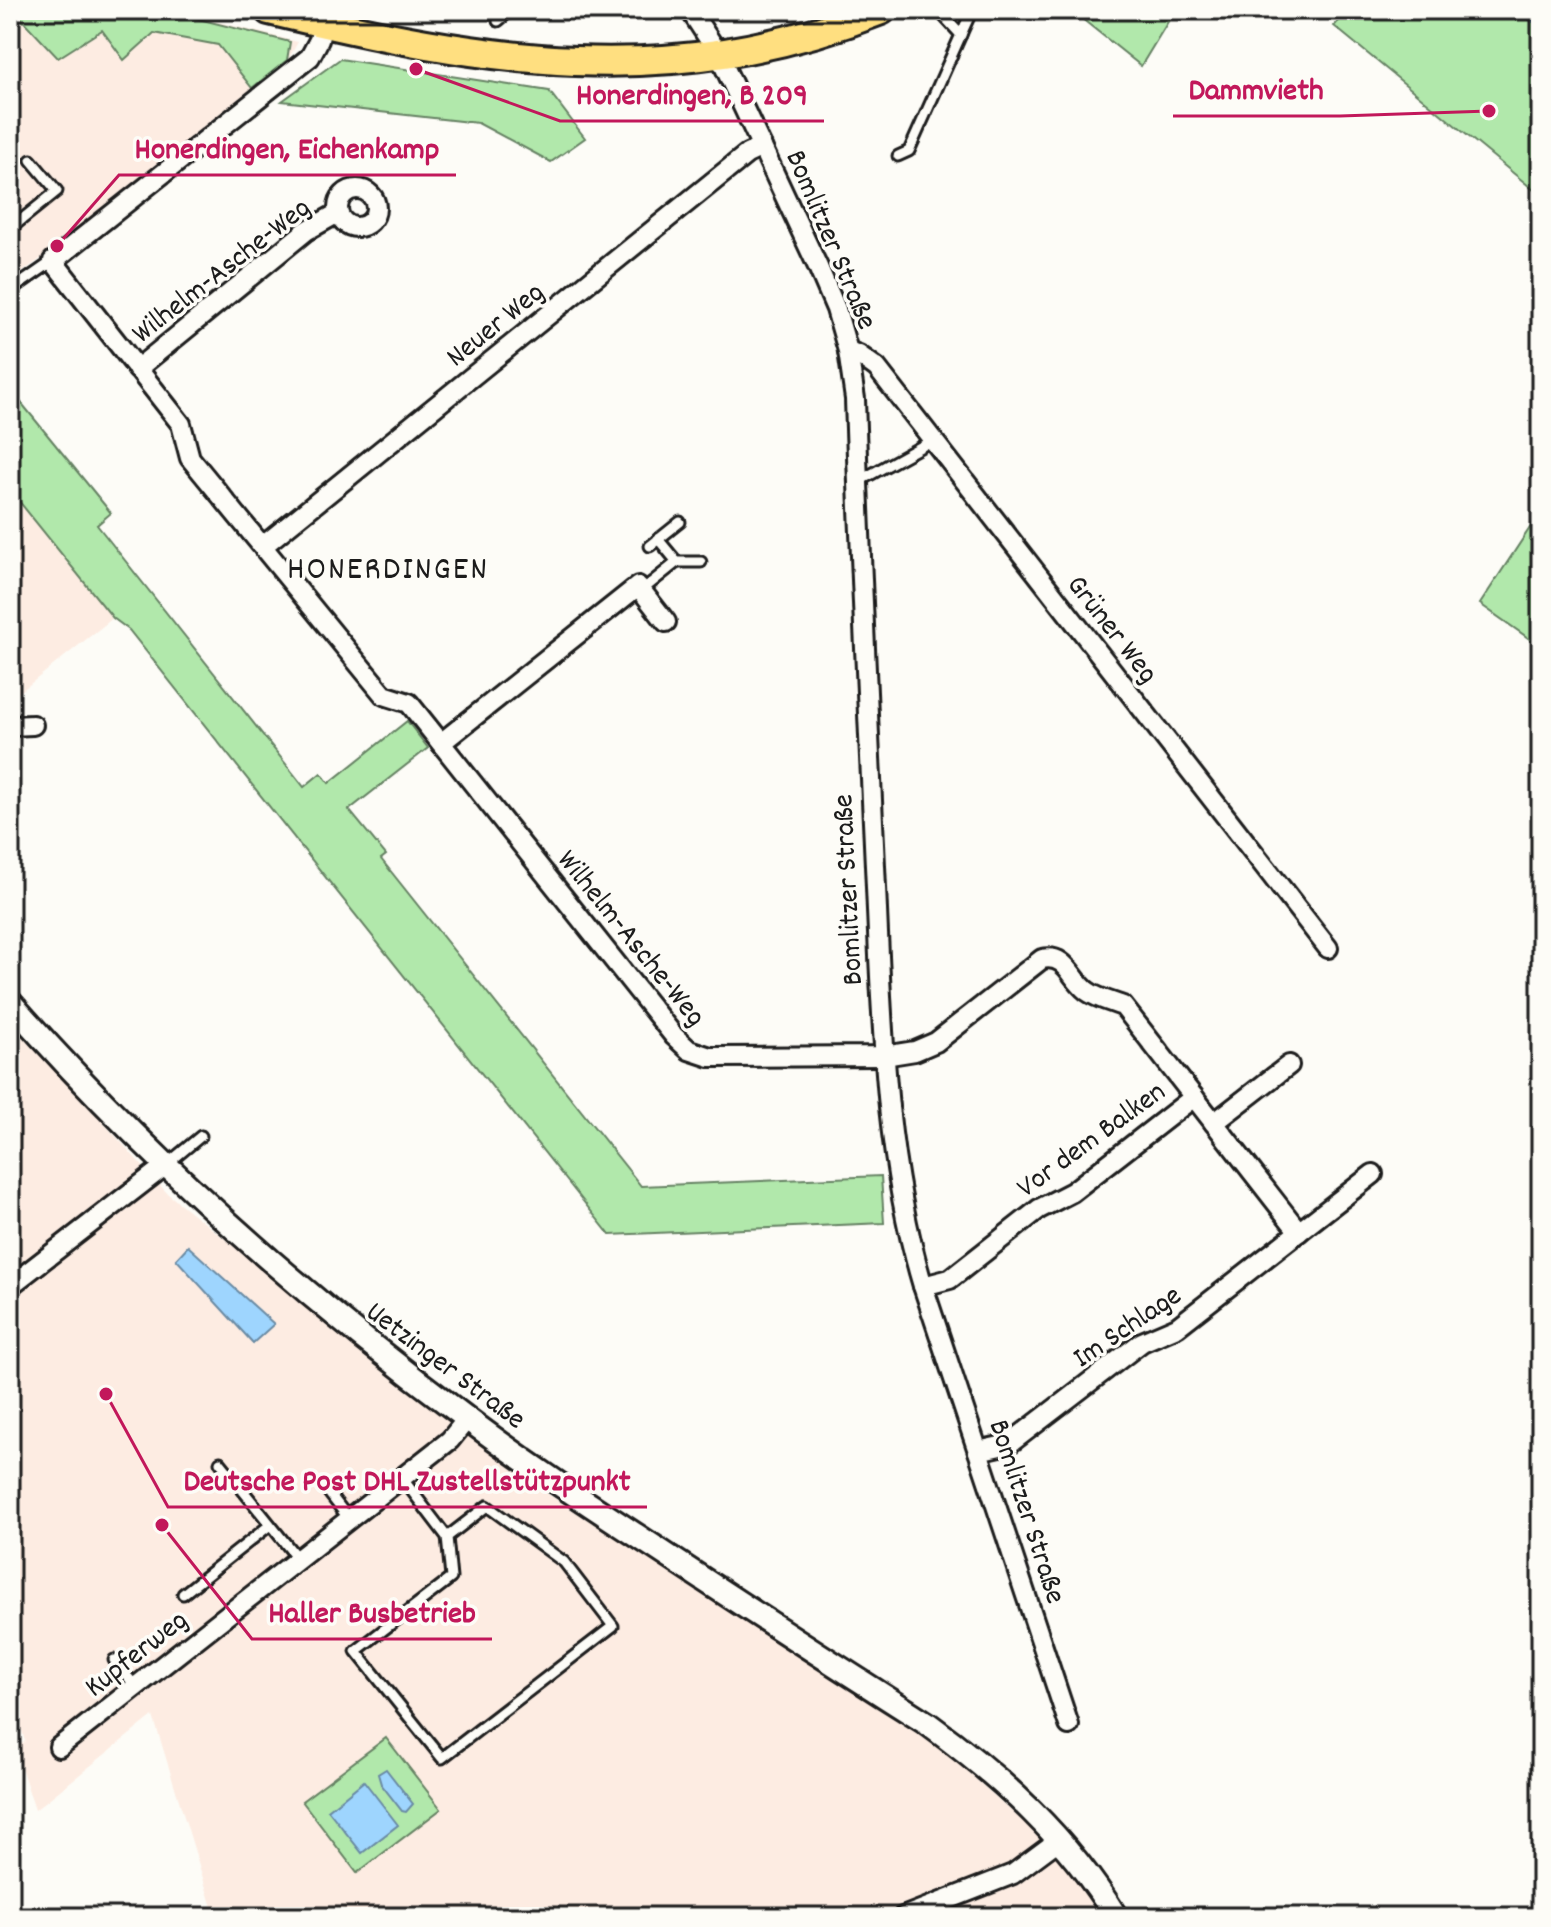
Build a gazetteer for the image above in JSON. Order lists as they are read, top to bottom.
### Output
{
  "streets": {
    "street": [
      "Bomlitzer Straße",
      "Wilhelm-Asche-Weg",
      "Neuer Weg",
      "Grüner Weg",
      "Vor dem Balken",
      "Im Schlage",
      "Uetzinger Straße",
      "Kupferweg"
    ]
  },
  "crossings": [
    ["Bomlitzer Straße", "Wilhelm-Asche-Weg"],
    ["Bomlitzer Straße", "Neuer Weg"],
    ["Bomlitzer Straße", "Grüner Weg"],
    ["Bomlitzer Straße", "Vor dem Balken"],
    ["Bomlitzer Straße", "Im Schlage"],
    ["Wilhelm-Asche-Weg", "Neuer Weg"],
    ["Wilhelm-Asche-Weg", "Vor dem Balken"],
    ["Uetzinger Straße", "Kupferweg"]
  ],
  "districts": ["HONERDINGEN"],
  "places": [
    "Honerdingen, B 209",
    "Dammvieth",
    "Honerdingen, Eichenkamp",
    "Deutsche Post DHL Zustellstützpunkt",
    "Haller Busbetrieb"
  ]
}
